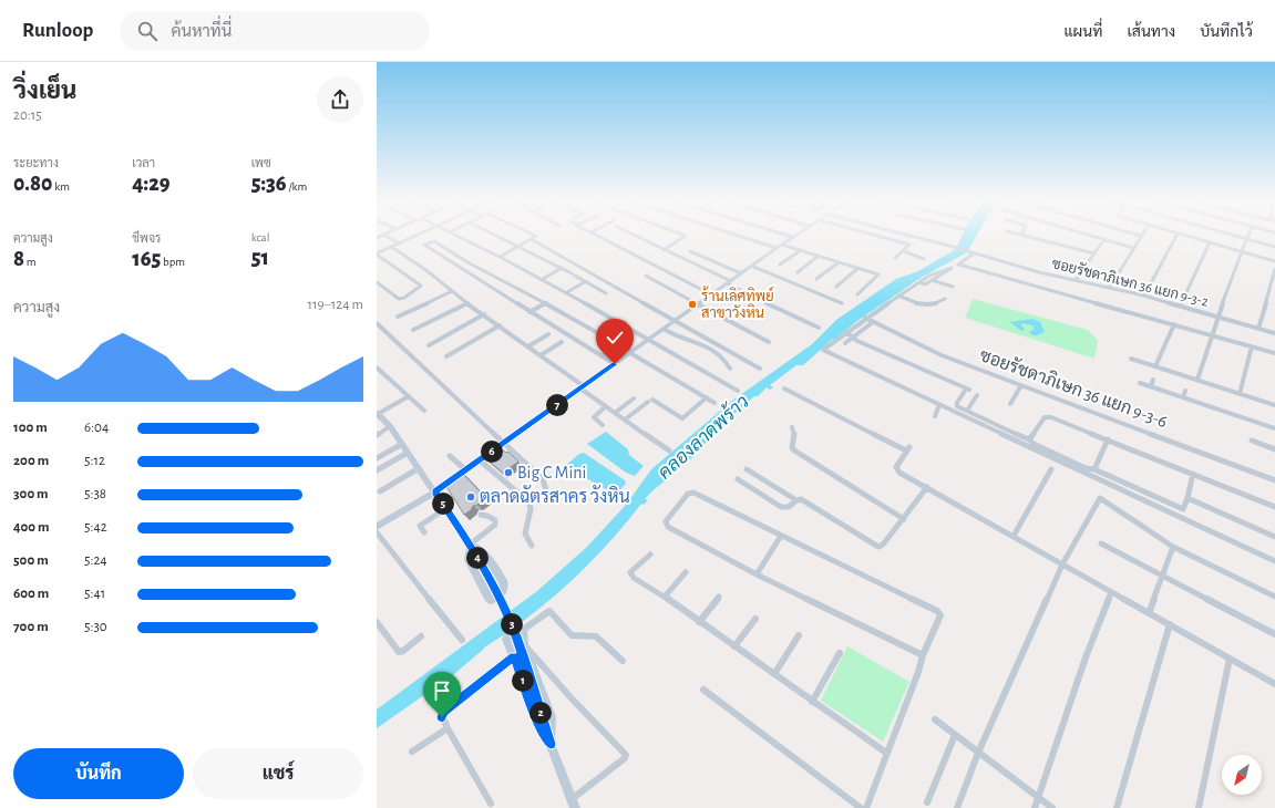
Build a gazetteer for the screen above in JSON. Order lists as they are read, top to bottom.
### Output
{
  "streets": {
    "street": ["ซอยรัชดาภิเษก 36 แยก 9-3-2", "ซอยรัชดาภิเษก 36 แยก 9-3-6"]
  },
  "water": ["คลองลาดพร้าว"],
  "places": ["ร้านเลิศทิพย์ สาขาวังหิน", "Big C Mini", "ตลาดฉัตรสาคร วังหิน"],
  "north": "bottom left",
  "page": {
    "header": "Runloop",
    "search": "ค้นหาที่นี่",
    "nav": ["แผนที่", "เส้นทาง", "บันทึกไว้"],
    "heading": ["วิ่งเย็น", "20:15"],
    "stats": [
      ["ระยะทาง", "0.80 km"],
      ["เวลา", "4:29"],
      ["เพซ", "5:36 /km"],
      ["ความสูง", "8 m"],
      ["ชีพจร", "165 bpm"],
      ["kcal", "51"]
    ],
    "chart": ["ความสูง", "119–124 m"],
    "pins": [
      "7",
      "6",
      "5",
      "4",
      "3",
      "1",
      "2"
    ],
    "list": [
      {
        "name": "100 m",
        "note": "6:04"
      },
      {
        "name": "200 m",
        "note": "5:12"
      },
      {
        "name": "300 m",
        "note": "5:38"
      },
      {
        "name": "400 m",
        "note": "5:42"
      },
      {
        "name": "500 m",
        "note": "5:24"
      },
      {
        "name": "600 m",
        "note": "5:41"
      },
      {
        "name": "700 m",
        "note": "5:30"
      }
    ],
    "buttons": ["บันทึก", "แชร์"]
  }
}
